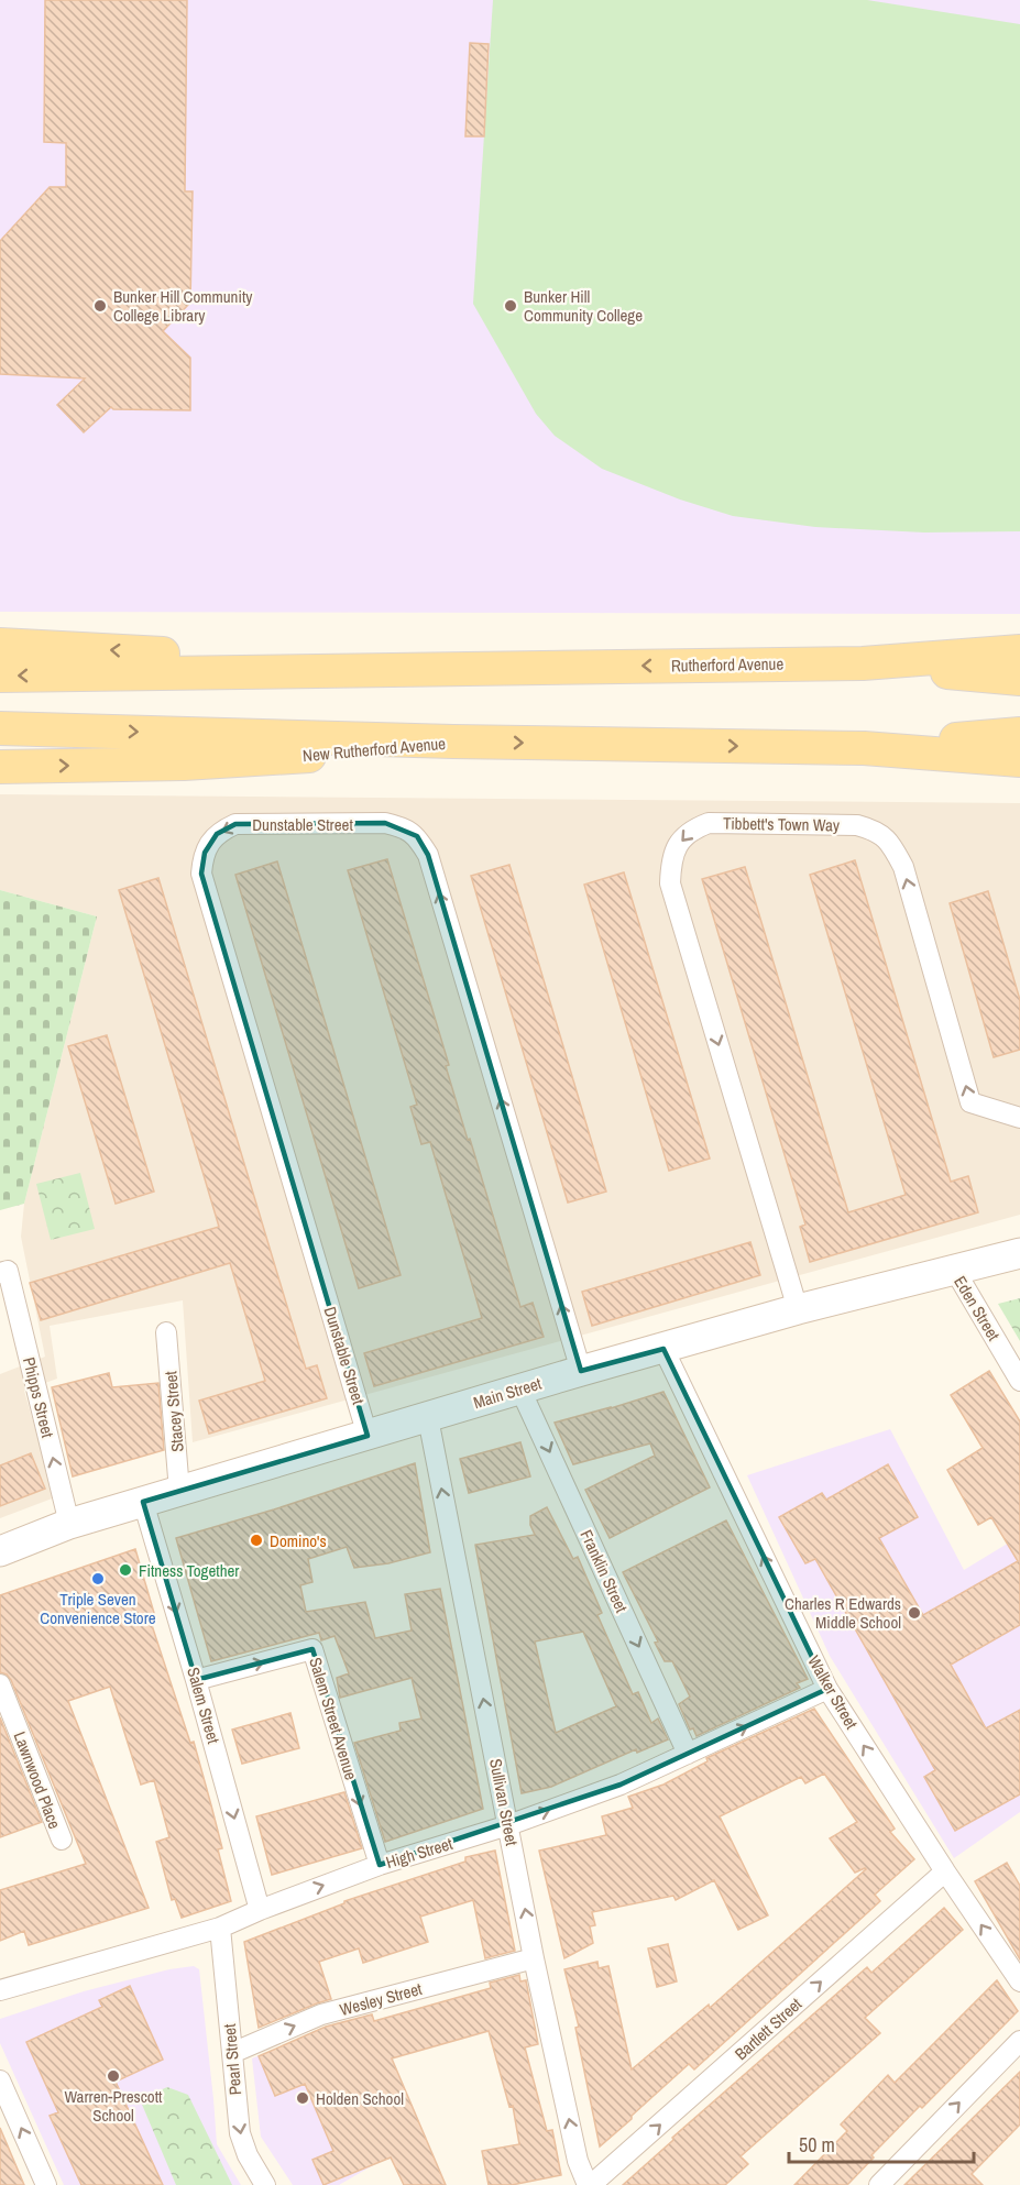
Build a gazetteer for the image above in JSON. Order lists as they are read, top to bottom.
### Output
{
  "streets": {
    "main road": ["Rutherford Avenue", "New Rutherford Avenue", "Main Street"],
    "street": [
      "Dunstable Street",
      "Tibbett's Town Way",
      "Eden Street",
      "Phipps Street",
      "Stacey Street",
      "Franklin Street",
      "Walker Street",
      "Salem Street",
      "Salem Street Avenue",
      "Lawnwood Place",
      "Sullivan Street",
      "High Street",
      "Wesley Street",
      "Bartlett Street",
      "Pearl Street"
    ]
  },
  "crossings": [
    ["Dunstable Street", "Main Street"],
    ["Tibbett's Town Way", "Main Street"],
    ["Eden Street", "Main Street"],
    ["Main Street", "Phipps Street"],
    ["Main Street", "Stacey Street"],
    ["Main Street", "Franklin Street"],
    ["Main Street", "Walker Street"],
    ["Main Street", "Salem Street"],
    ["Main Street", "Sullivan Street"],
    ["Franklin Street", "High Street"],
    ["Walker Street", "High Street"],
    ["Walker Street", "Bartlett Street"],
    ["Salem Street", "Salem Street Avenue"],
    ["Salem Street", "High Street"],
    ["Salem Street Avenue", "High Street"],
    ["Sullivan Street", "High Street"],
    ["Sullivan Street", "Wesley Street"],
    ["Sullivan Street", "Bartlett Street"],
    ["High Street", "Pearl Street"],
    ["Wesley Street", "Pearl Street"]
  ],
  "one_way": [
    "Phipps Street",
    "Franklin Street",
    "Walker Street",
    "Salem Street",
    "Sullivan Street",
    "High Street",
    "Wesley Street",
    "Bartlett Street",
    "Pearl Street"
  ],
  "places": [
    "Bunker Hill Community College Library",
    "Bunker Hill Community College",
    "Domino's",
    "Fitness Together",
    "Triple Seven Convenience Store",
    "Charles R Edwards Middle School",
    "Warren-Prescott School",
    "Holden School"
  ],
  "scale_bar": "50 m"
}
